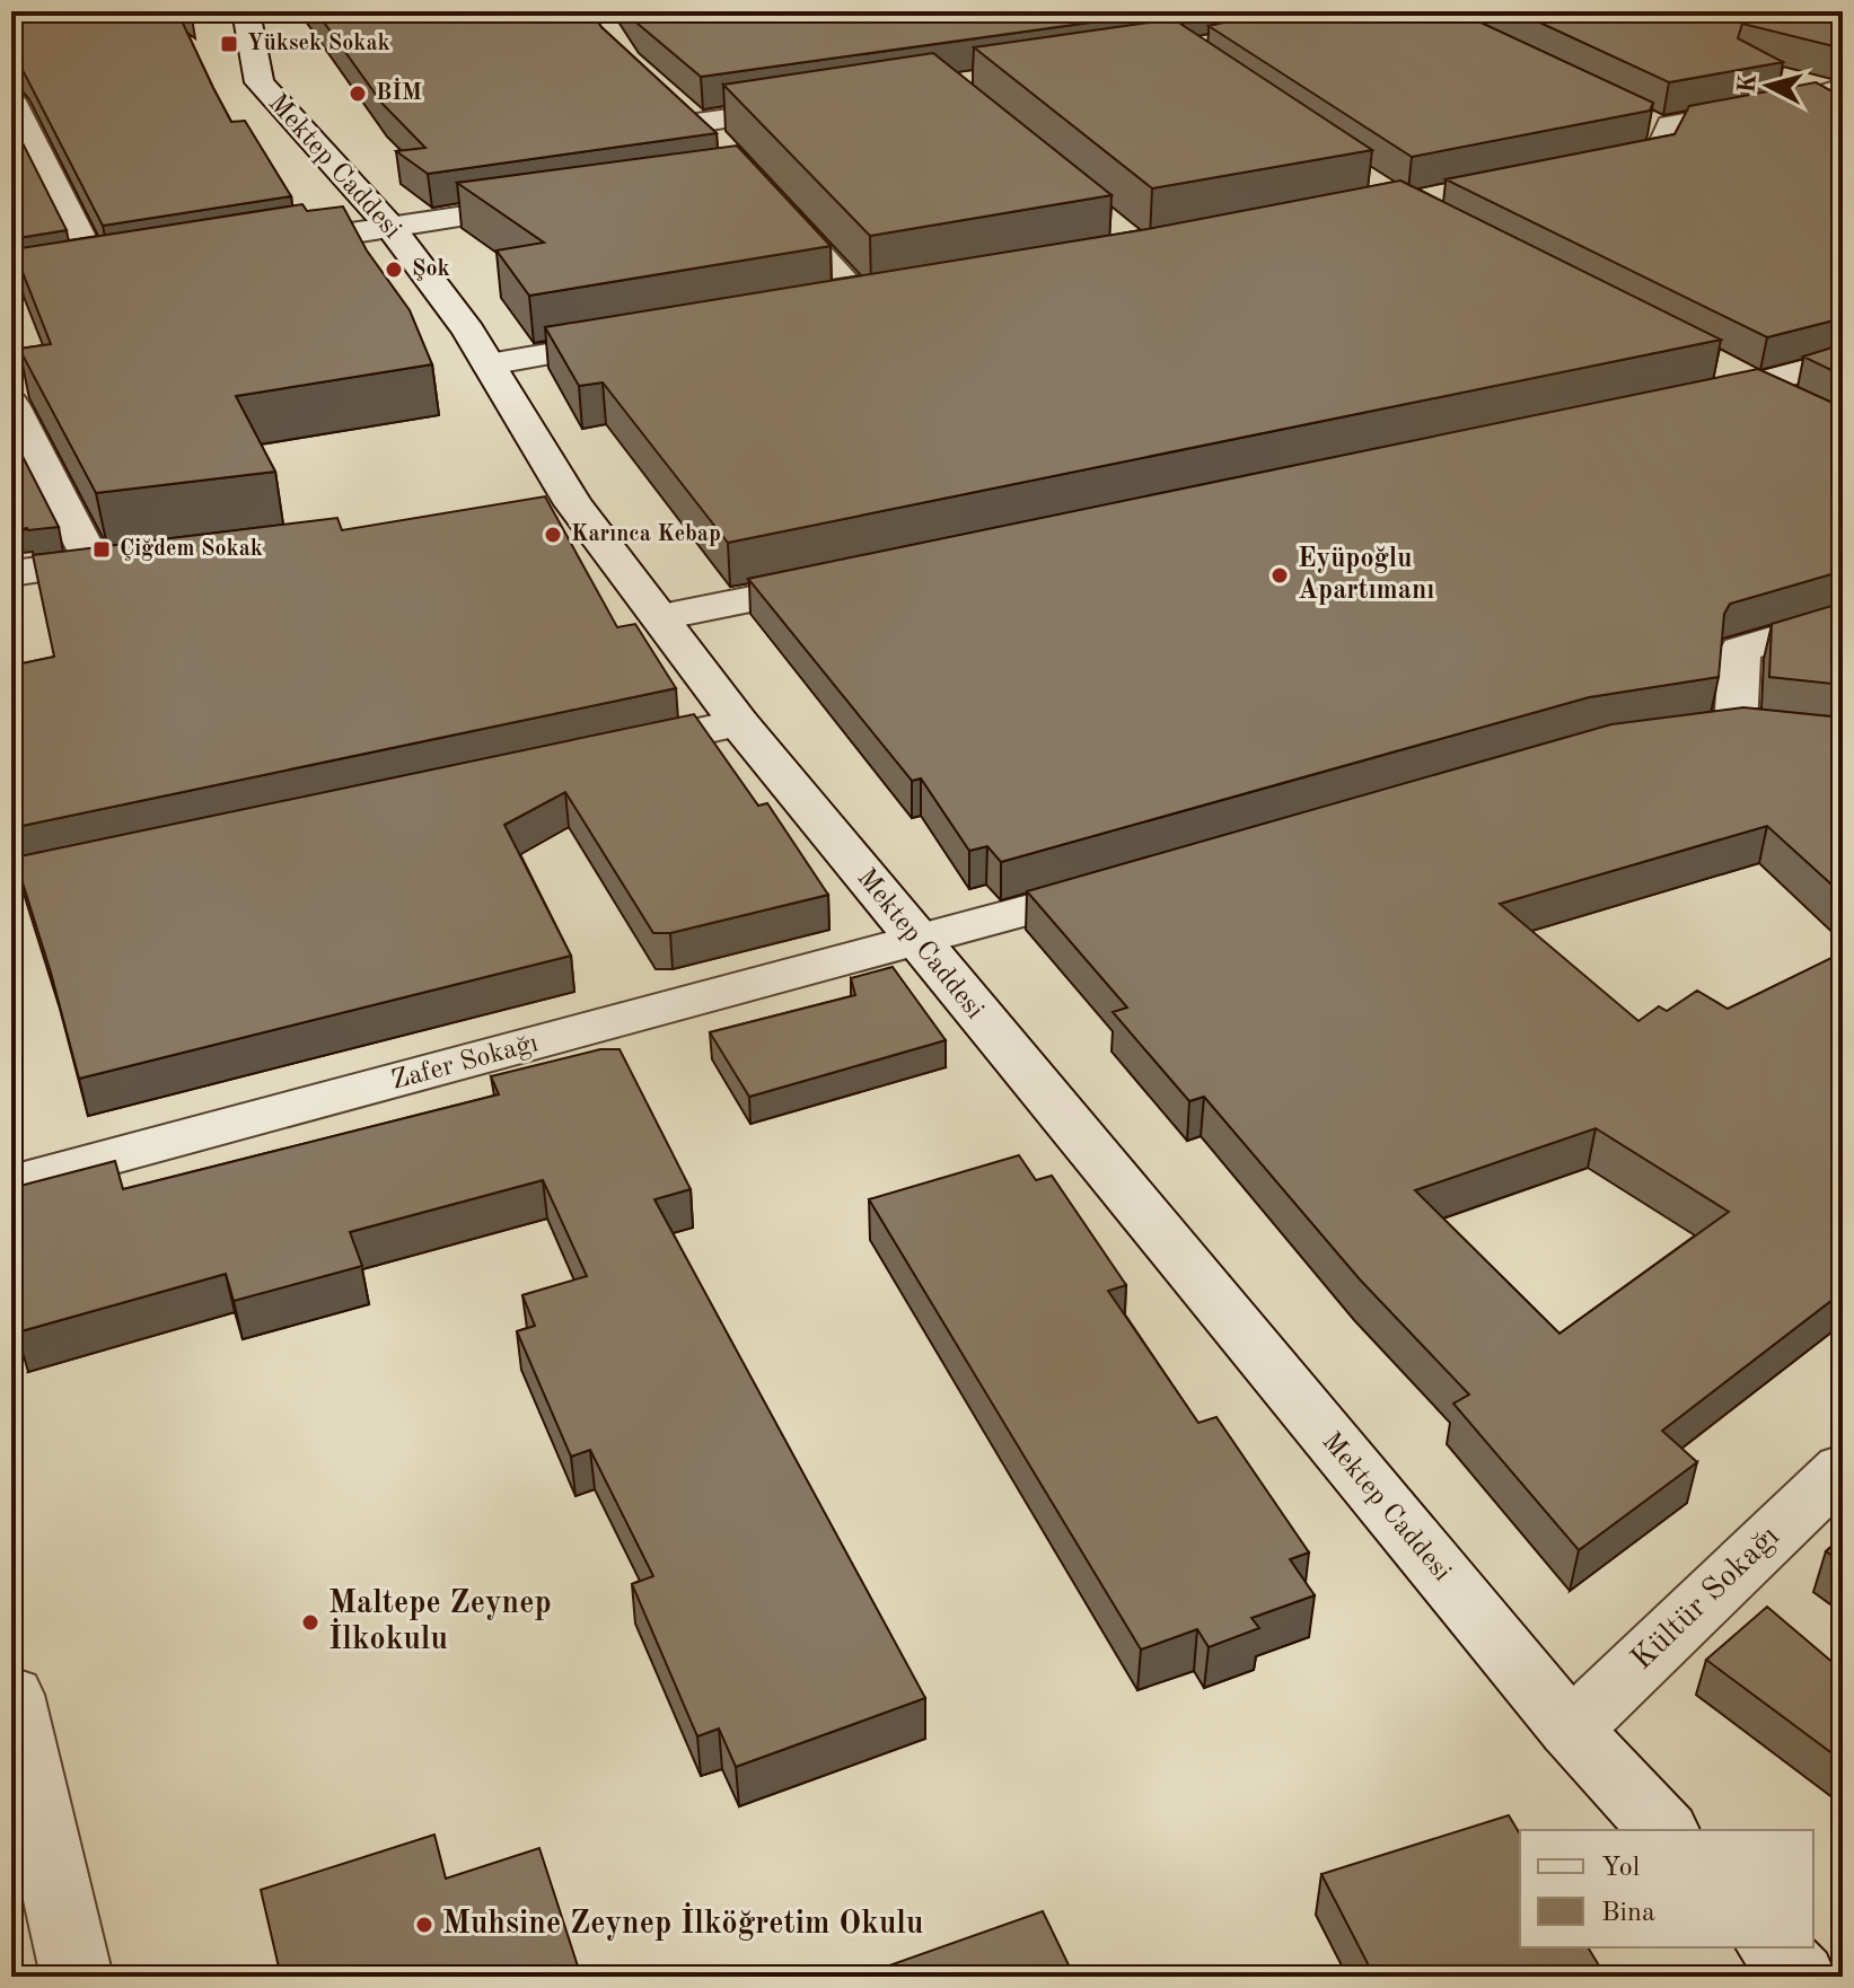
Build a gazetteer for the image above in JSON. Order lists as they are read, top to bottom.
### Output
{
  "streets": {
    "street": ["Mektep Caddesi", "Zafer Sokağı", "Kültür Sokağı"]
  },
  "crossings": [
    ["Mektep Caddesi", "Zafer Sokağı"],
    ["Mektep Caddesi", "Kültür Sokağı"]
  ],
  "places": {
    "transit": ["Yüksek Sokak", "Çiğdem Sokak"],
    "other": [
      "BİM",
      "Şok",
      "Karınca Kebap",
      "Eyüpoğlu Apartımanı",
      "Maltepe Zeynep İlkokulu",
      "Muhsine Zeynep İlköğretim Okulu"
    ]
  },
  "legend": ["Yol", "Bina"],
  "north": "left"
}
